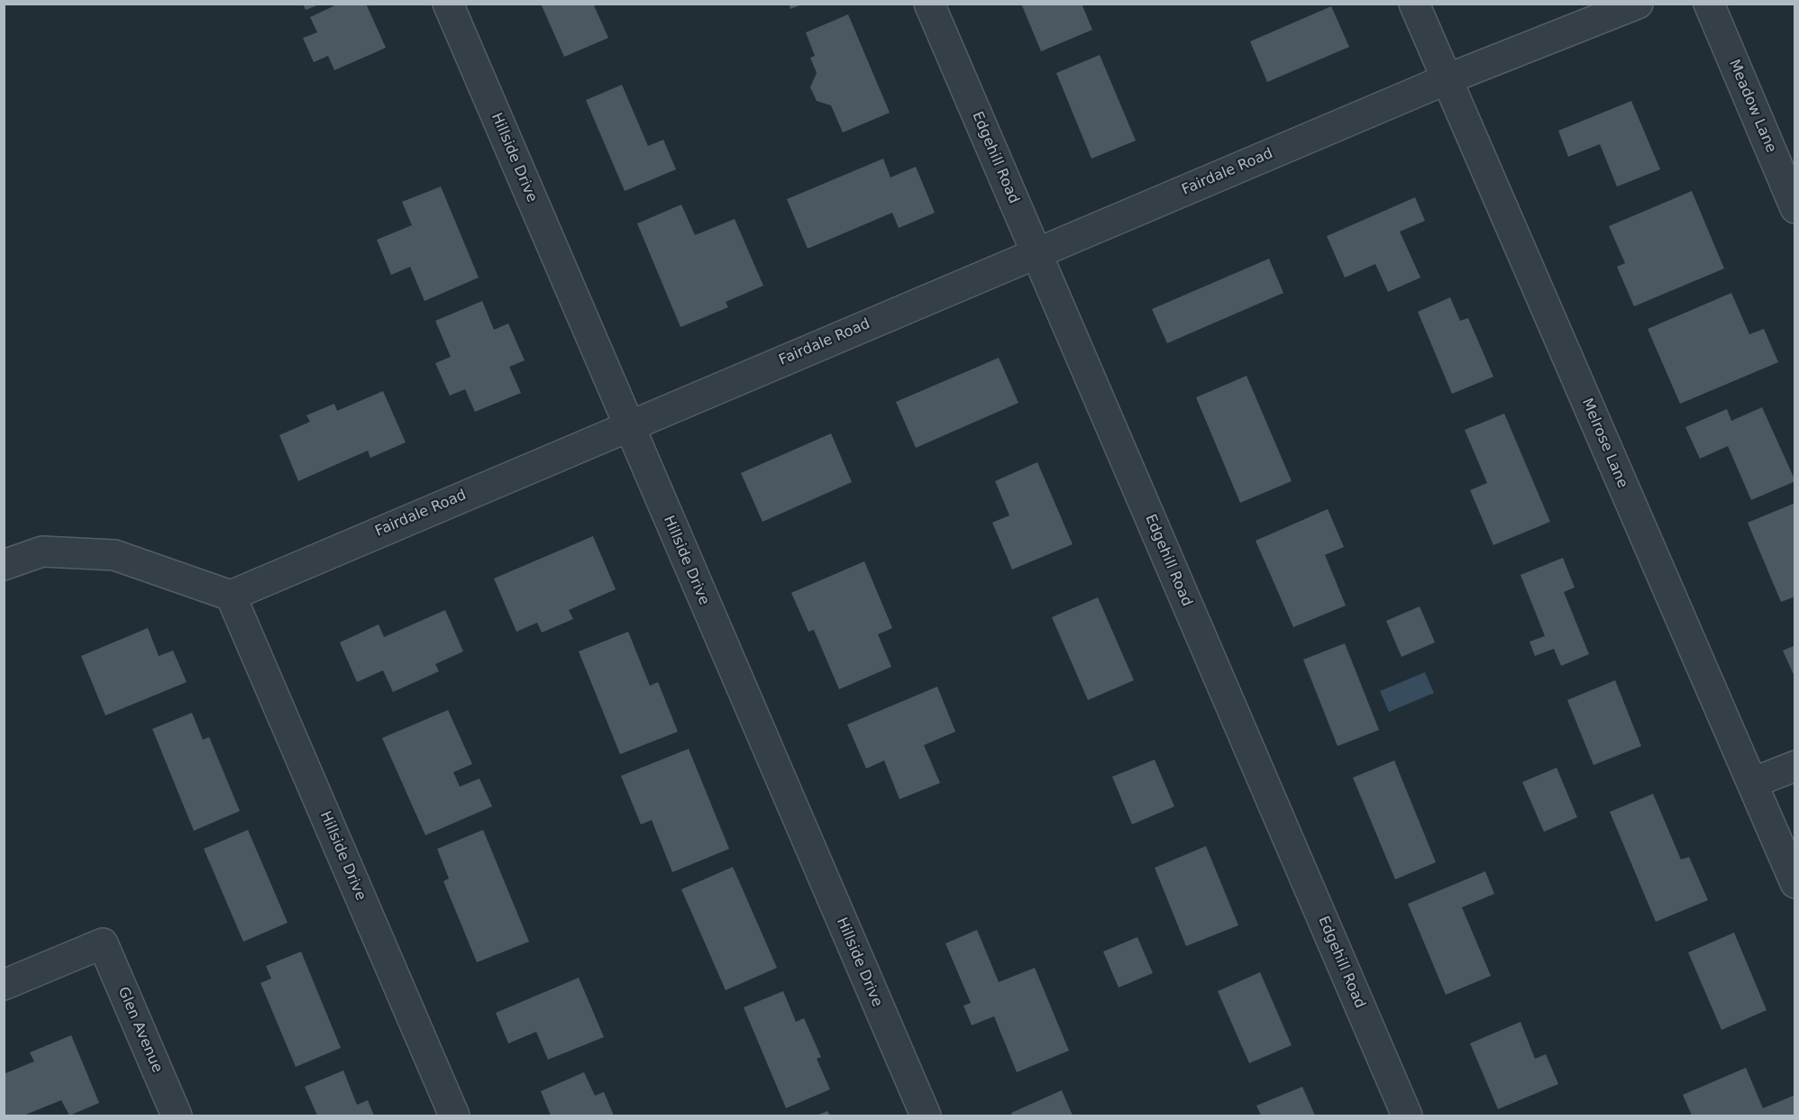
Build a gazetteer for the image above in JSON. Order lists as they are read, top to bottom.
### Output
{
  "streets": {
    "street": [
      "Meadow Lane",
      "Hillside Drive",
      "Edgehill Road",
      "Fairdale Road",
      "Melrose Lane",
      "Glen Avenue"
    ]
  },
  "crossings": [
    ["Hillside Drive", "Fairdale Road"],
    ["Edgehill Road", "Fairdale Road"],
    ["Fairdale Road", "Melrose Lane"]
  ]
}
